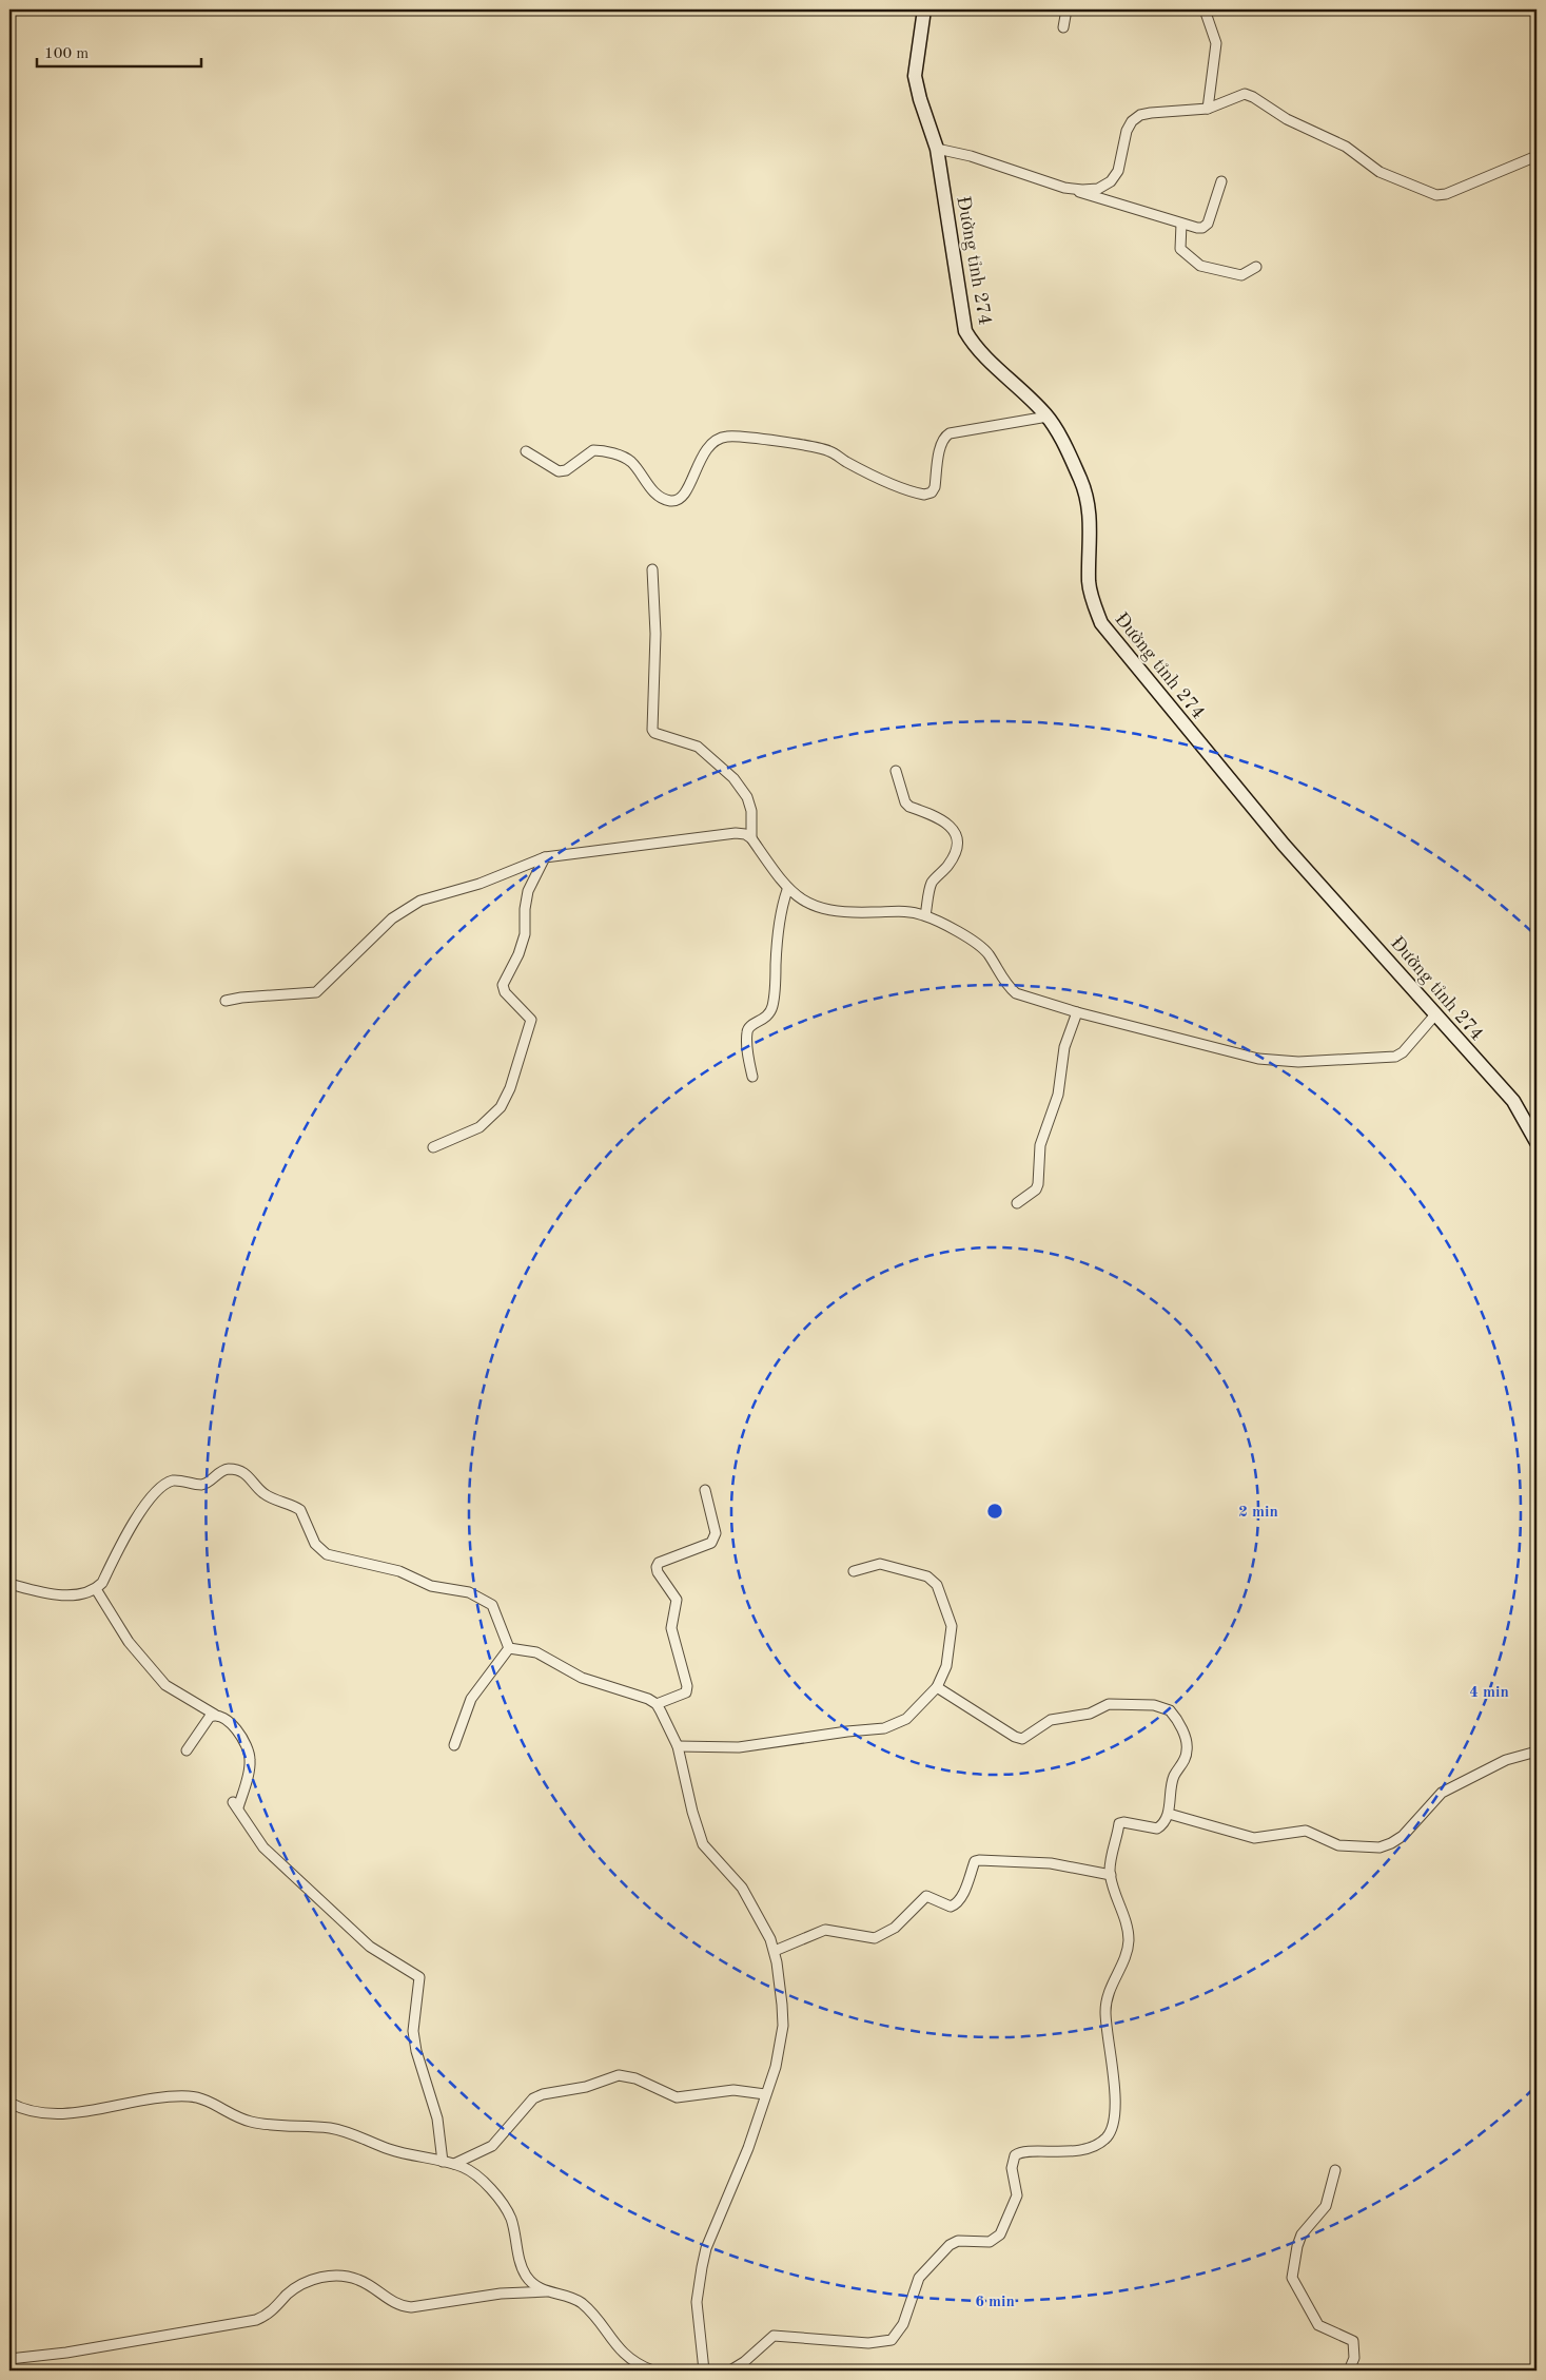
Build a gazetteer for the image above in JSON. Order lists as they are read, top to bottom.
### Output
{
  "streets": {
    "main road": ["Đường tỉnh 274"]
  },
  "scale_bar": "100 m",
  "rings": ["2 min", "4 min", "6 min"]
}
